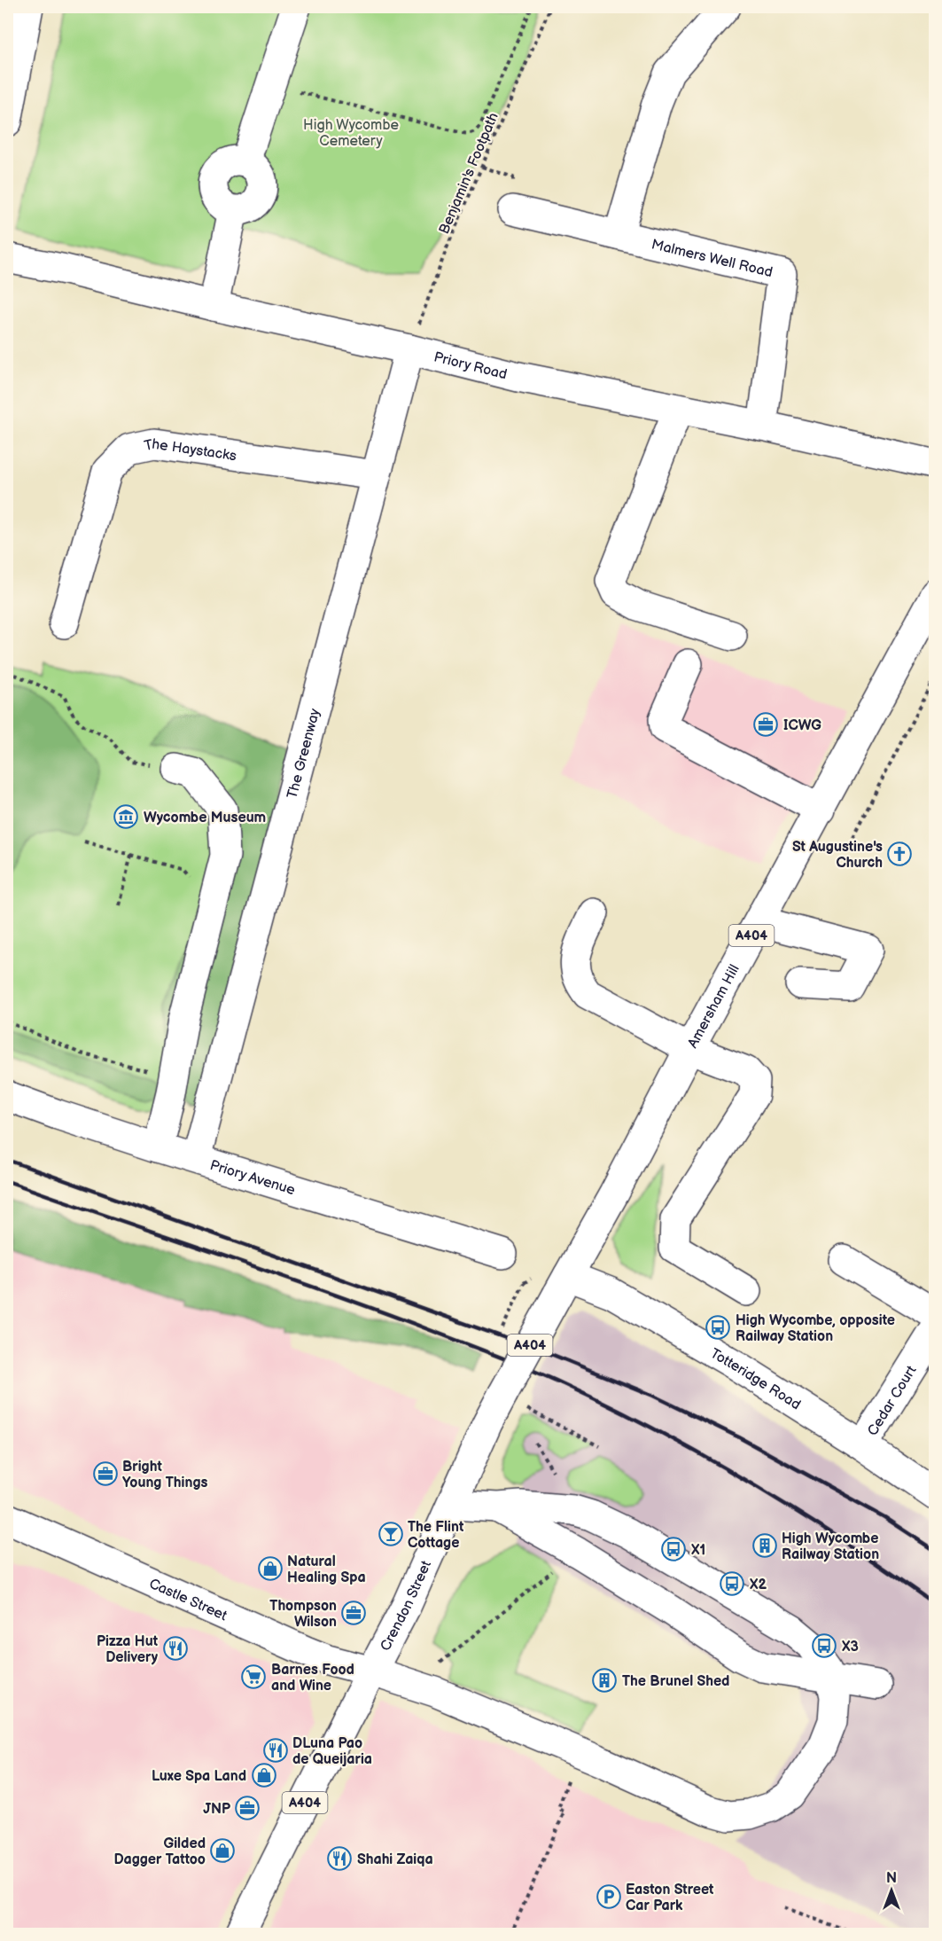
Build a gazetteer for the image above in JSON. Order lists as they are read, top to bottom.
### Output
{
  "streets": {
    "street": [
      "Malmers Well Road",
      "Priory Road",
      "The Haystacks",
      "The Greenway",
      "A404",
      "Amersham Hill",
      "Priory Avenue",
      "Totteridge Road",
      "Cedar Court",
      "Castle Street",
      "Crendon Street"
    ],
    "path": ["Benjamin's Footpath"]
  },
  "crossings": [
    ["Benjamin's Footpath", "Priory Road"],
    ["Benjamin's Footpath", "The Greenway"],
    ["Malmers Well Road", "Priory Road"],
    ["Priory Road", "The Greenway"],
    ["The Haystacks", "The Greenway"],
    ["The Greenway", "Priory Avenue"],
    ["Amersham Hill", "Totteridge Road"],
    ["Amersham Hill", "Crendon Street"],
    ["Totteridge Road", "Cedar Court"],
    ["Totteridge Road", "Crendon Street"],
    ["Castle Street", "Crendon Street"]
  ],
  "parks": ["High Wycombe Cemetery"],
  "places": {
    "office": [
      "ICWG",
      "Bright Young Things",
      "Thompson Wilson",
      "JNP"
    ],
    "museum": ["Wycombe Museum"],
    "church": ["St Augustine's Church"],
    "bus stop": [
      "High Wycombe, opposite Railway Station",
      "X1",
      "X2",
      "X3"
    ],
    "bar": ["The Flint Cottage"],
    "building": ["High Wycombe Railway Station", "The Brunel Shed"],
    "shop": ["Natural Healing Spa", "Luxe Spa Land", "Gilded Dagger Tattoo"],
    "restaurant": ["Pizza Hut Delivery", "DLuna Pao de Queijaria", "Shahi Zaiqa"],
    "supermarket": ["Barnes Food and Wine"],
    "parking": ["Easton Street Car Park"]
  },
  "north": "top"
}
